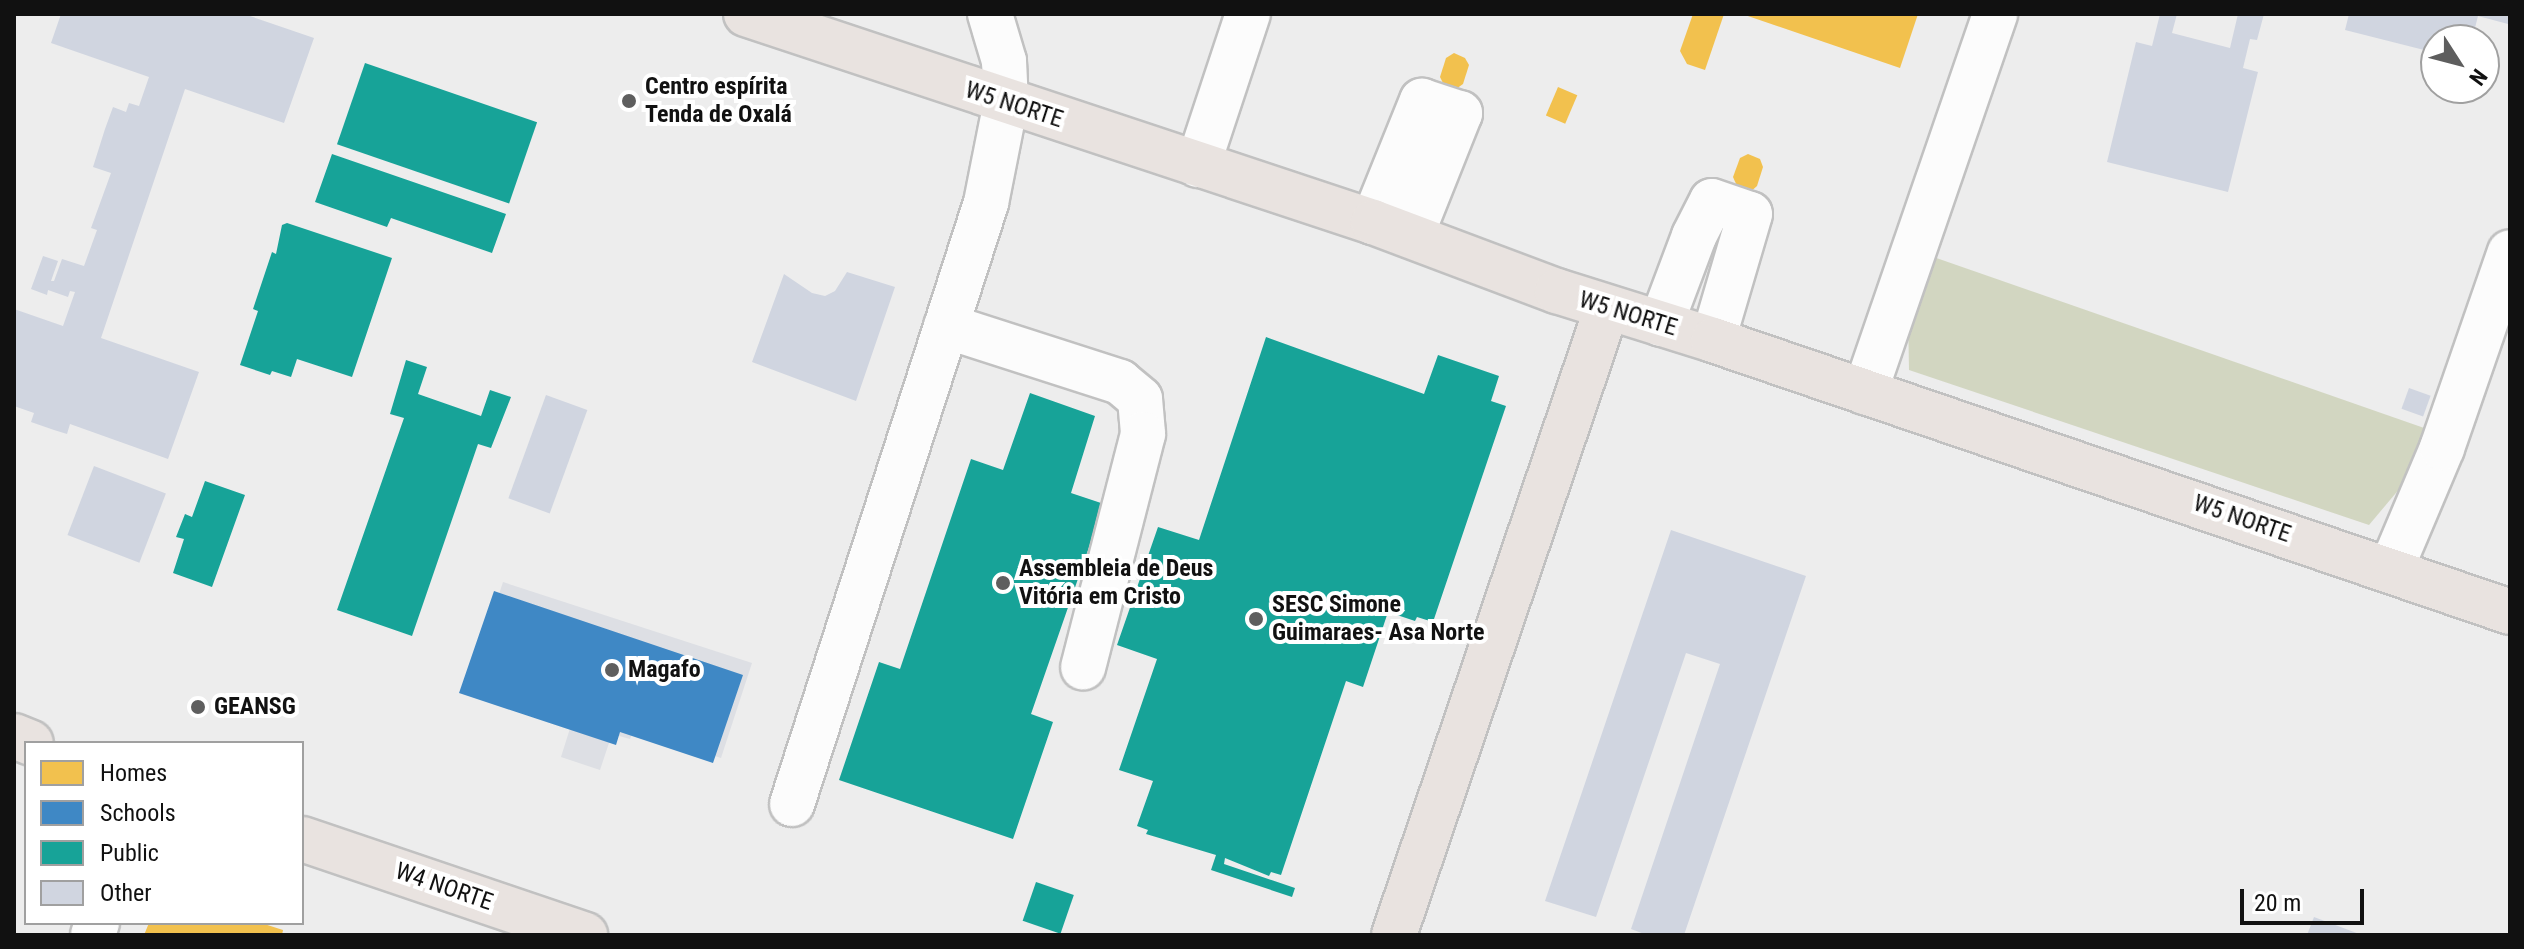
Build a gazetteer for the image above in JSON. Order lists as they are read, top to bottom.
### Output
{
  "streets": {
    "main road": ["W5 NORTE", "W4 NORTE"]
  },
  "places": [
    "Centro espírita Tenda de Oxalá",
    "Assembleia de Deus Vitória em Cristo",
    "SESC Simone Guimaraes- Asa Norte",
    "Magafo",
    "GEANSG"
  ],
  "legend": [
    "Homes",
    "Schools",
    "Public",
    "Other"
  ],
  "scale_bar": "20 m",
  "north": "bottom right"
}
